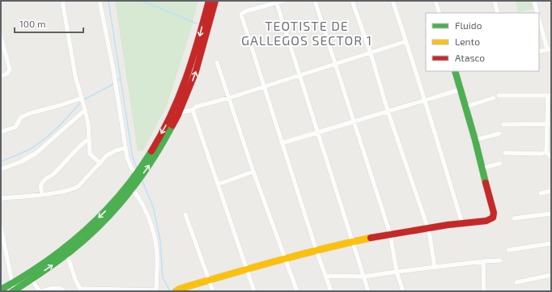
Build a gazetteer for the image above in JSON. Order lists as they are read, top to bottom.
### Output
{
  "districts": ["TEOTISTE DE GALLEGOS SECTOR 1"],
  "legend": ["Fluido", "Lento", "Atasco"],
  "scale_bar": "100 m"
}
